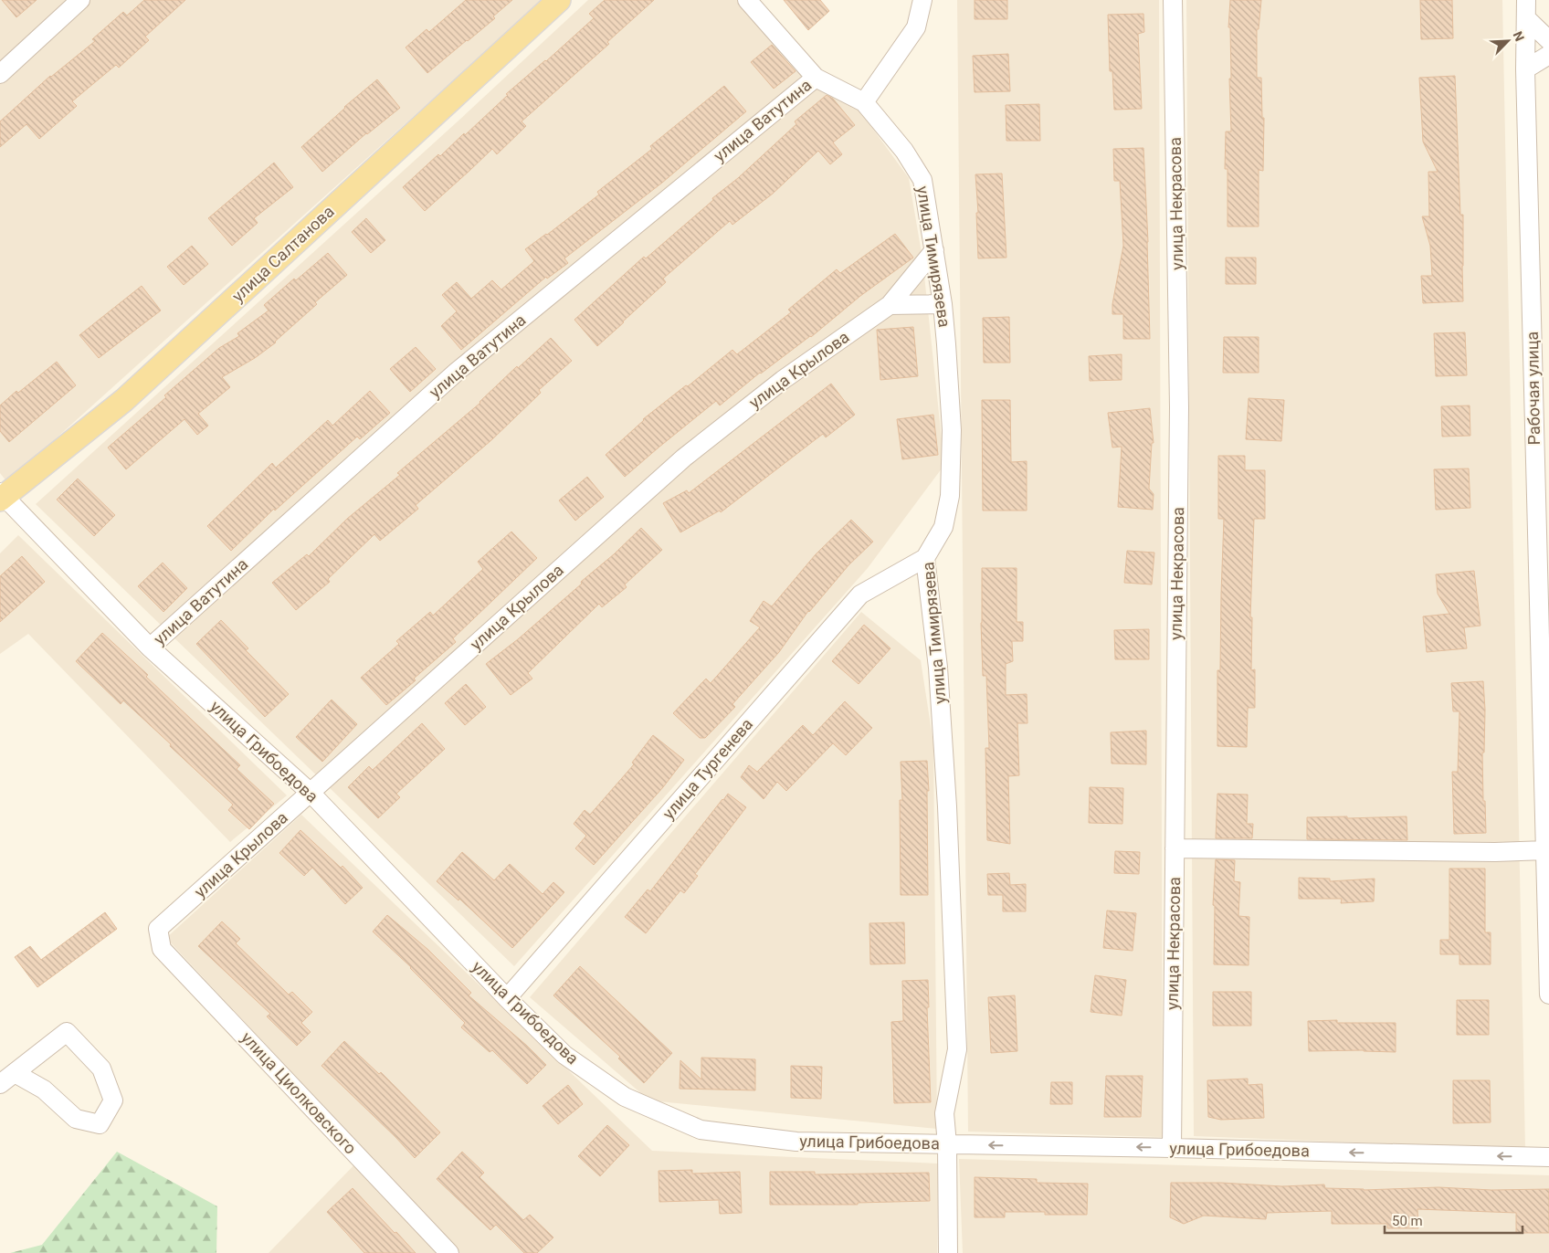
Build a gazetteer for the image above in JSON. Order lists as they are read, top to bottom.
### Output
{
  "streets": {
    "main road": ["улица Салтанова"],
    "street": [
      "улица Ватутина",
      "улица Некрасова",
      "улица Тимирязева",
      "улица Крылова",
      "Рабочая улица",
      "улица Грибоедова",
      "улица Тургенева",
      "улица Циолковского"
    ]
  },
  "crossings": [
    ["улица Ватутина", "улица Грибоедова"],
    ["улица Некрасова", "улица Грибоедова"],
    ["улица Салтанова", "улица Грибоедова"],
    ["улица Тимирязева", "улица Крылова"],
    ["улица Тимирязева", "улица Грибоедова"],
    ["улица Тимирязева", "улица Тургенева"],
    ["улица Крылова", "улица Грибоедова"],
    ["улица Крылова", "улица Циолковского"],
    ["улица Грибоедова", "улица Тургенева"]
  ],
  "scale_bar": "50 m",
  "north": "top right"
}
